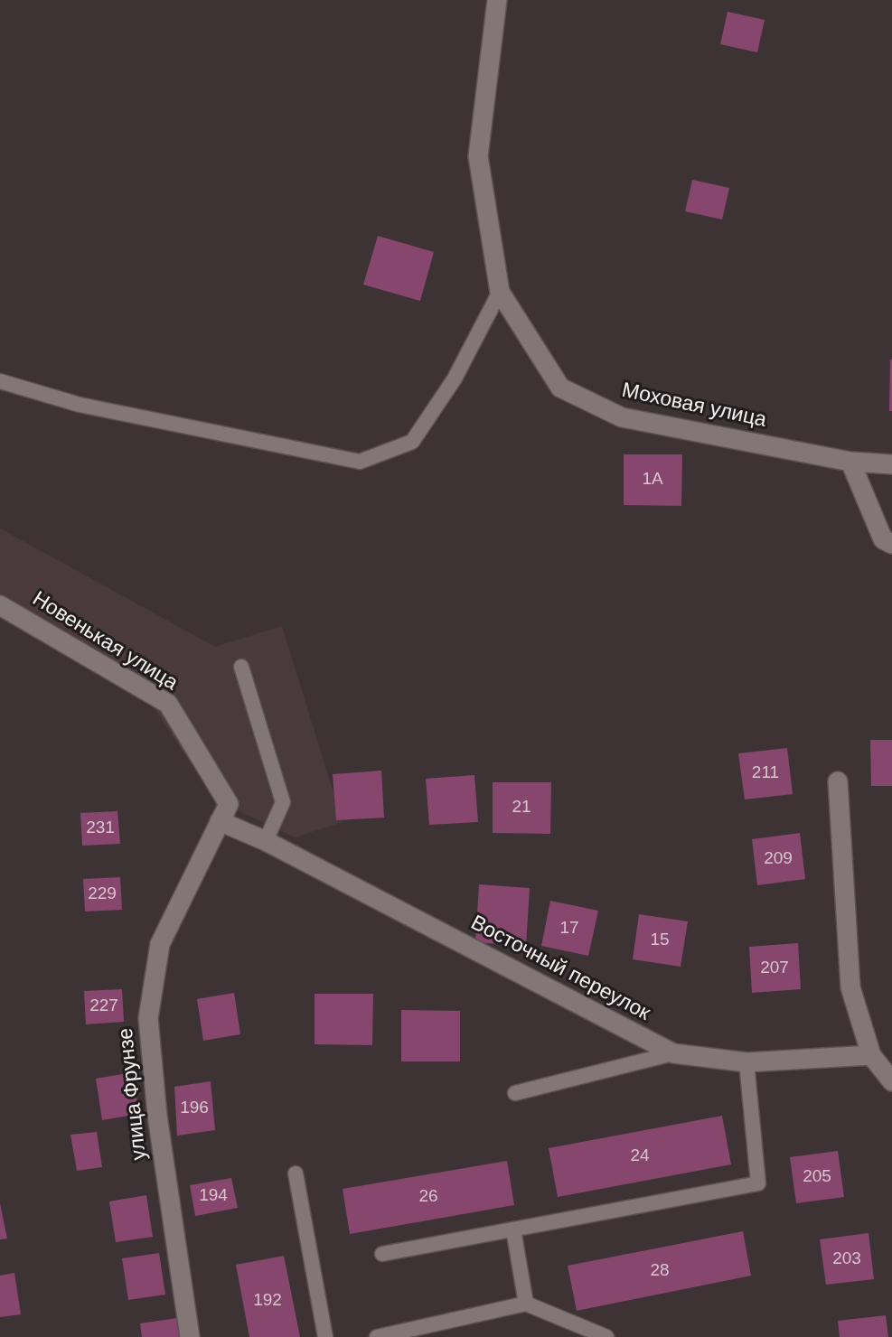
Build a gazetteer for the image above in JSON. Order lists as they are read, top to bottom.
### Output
{
  "streets": {
    "street": [
      "Моховая улица",
      "Новенькая улица",
      "Восточный переулок",
      "улица Фрунзе"
    ]
  },
  "crossings": [
    ["Новенькая улица", "Восточный переулок"],
    ["Новенькая улица", "улица Фрунзе"],
    ["Восточный переулок", "улица Фрунзе"]
  ],
  "house_numbers": [
    "1А",
    "211",
    "21",
    "231",
    "209",
    "229",
    "17",
    "15",
    "207",
    "227",
    "196",
    "24",
    "205",
    "194",
    "26",
    "203",
    "28",
    "192"
  ]
}
